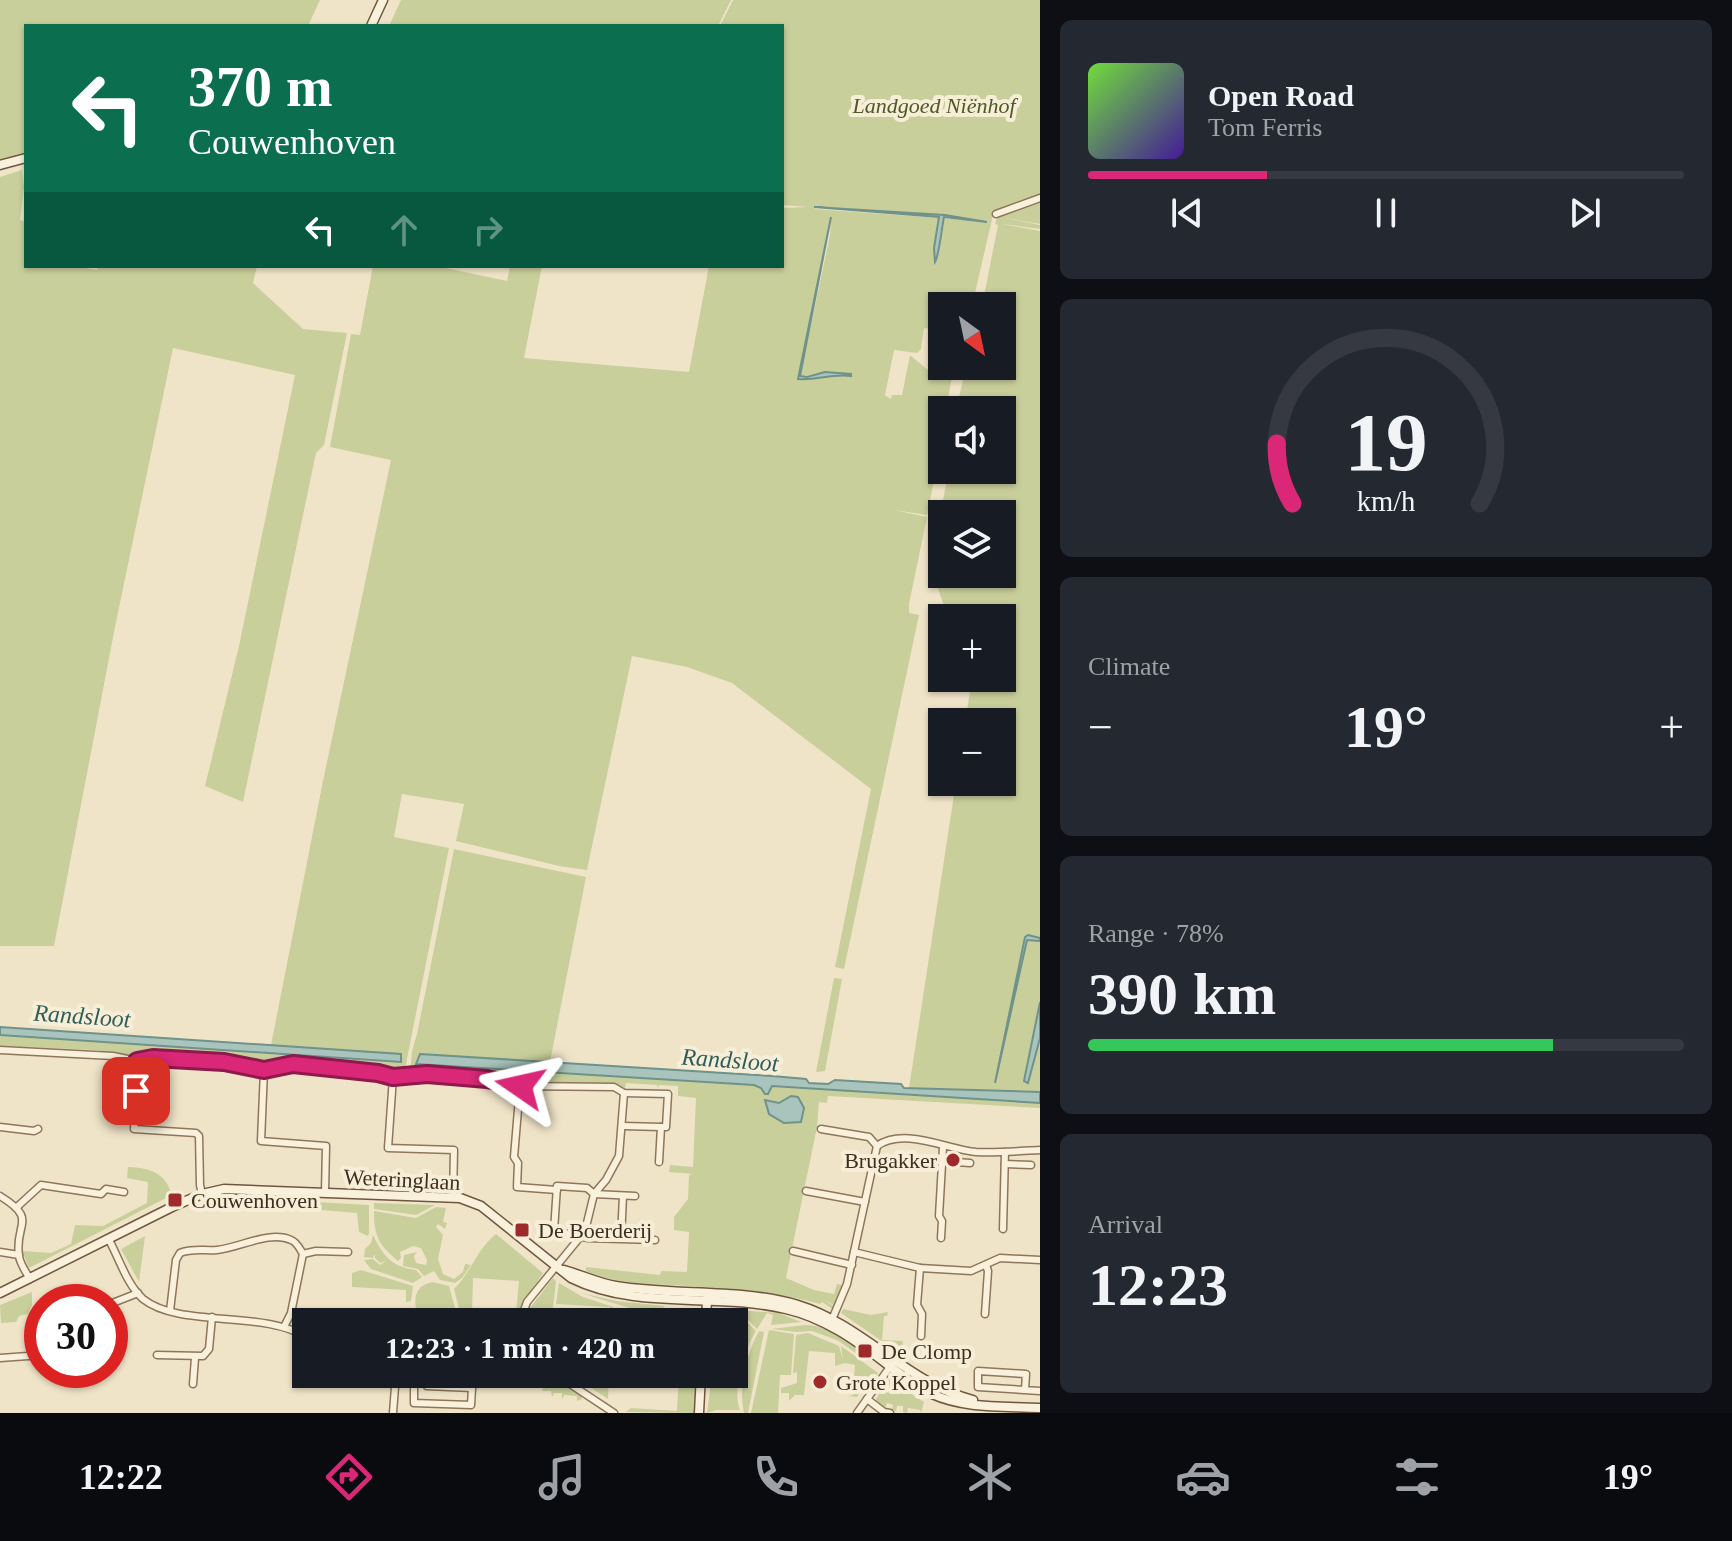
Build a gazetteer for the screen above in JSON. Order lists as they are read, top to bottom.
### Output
{
  "streets": {
    "street": ["Weteringlaan"]
  },
  "water": ["Randsloot"],
  "parks": ["Landgoed Niënhof"],
  "places": {
    "other": ["Brugakker", "Grote Koppel"],
    "transit": ["Couwenhoven", "De Boerderij", "De Clomp"]
  },
  "north": "bottom right",
  "page": {
    "turn": ["370 m", "Couwenhoven"],
    "song": ["Open Road", "Tom Ferris"],
    "map_buttons": ["+", "−"],
    "tile": [
      "Climate",
      ["Range · 78%", "390 km"],
      ["Arrival", "12:23"]
    ],
    "heat": ["−", "19°", "+"],
    "limit": "30",
    "trip": "12:23 · 1 min · 420 m",
    "tabs": ["12:22", "19°"],
    "gauge": ["19", "km/h"]
  }
}
